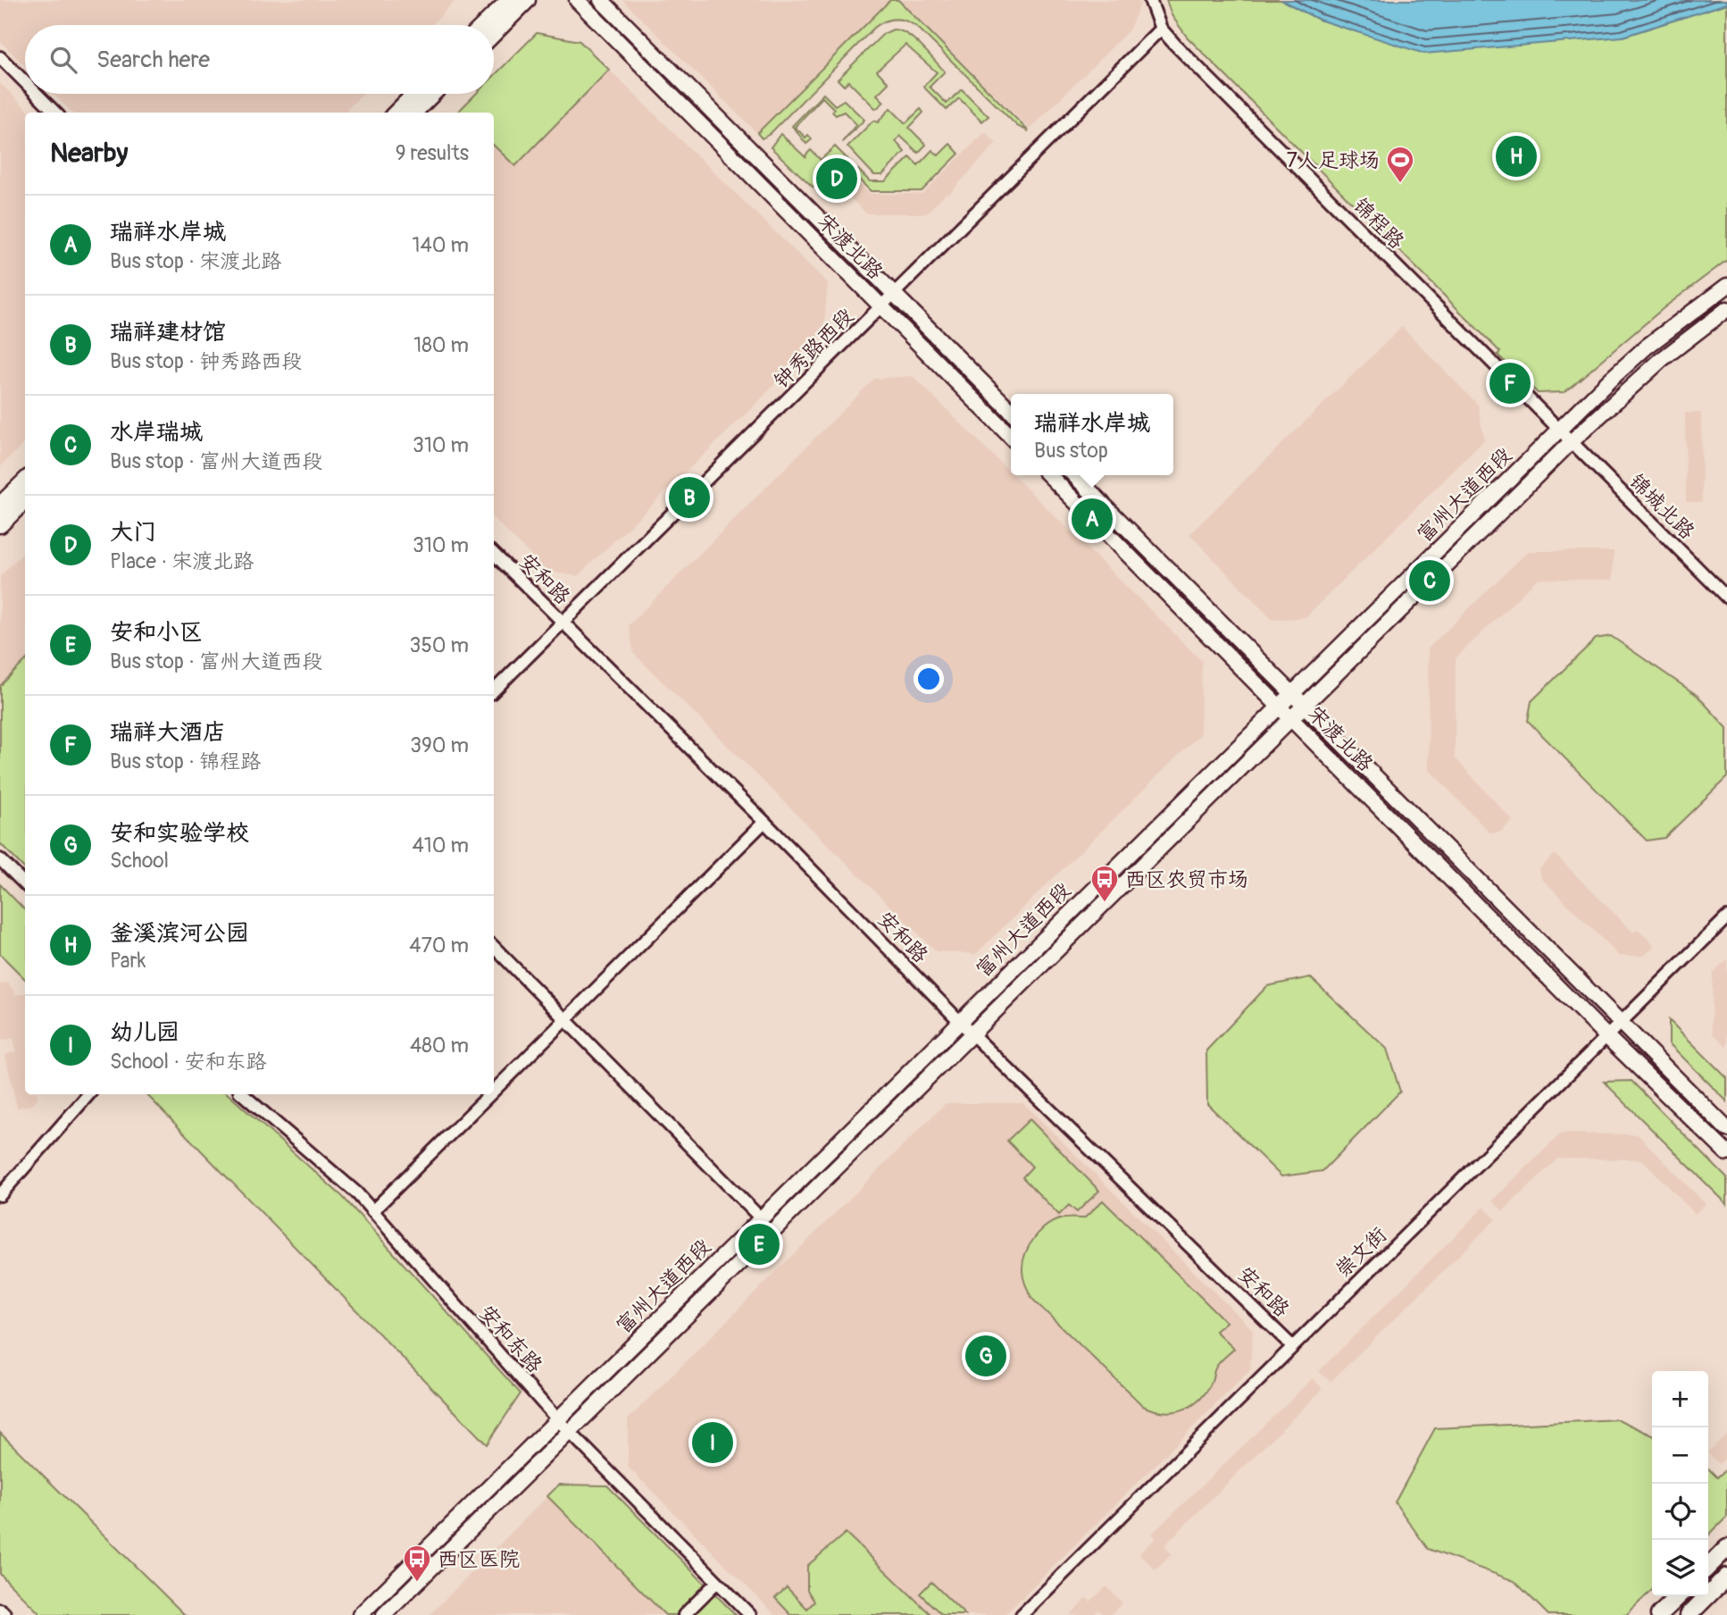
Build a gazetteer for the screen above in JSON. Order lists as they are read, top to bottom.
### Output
{
  "streets": {
    "main road": ["宋渡北路", "富州大道西段"],
    "street": [
      "锦程路",
      "钟秀路西段",
      "锦城北路",
      "安和路",
      "崇文街",
      "安和东路"
    ]
  },
  "crossings": [
    ["锦程路", "钟秀路西段"],
    ["锦程路", "富州大道西段"],
    ["锦程路", "锦城北路"],
    ["宋渡北路", "钟秀路西段"],
    ["宋渡北路", "富州大道西段"],
    ["宋渡北路", "崇文街"],
    ["钟秀路西段", "安和路"],
    ["富州大道西段", "锦城北路"],
    ["富州大道西段", "安和路"],
    ["富州大道西段", "安和东路"],
    ["安和路", "崇文街"]
  ],
  "places": {
    "sports": ["7人足球场"],
    "bus stop": ["西区农贸市场", "西区医院"]
  },
  "page": {
    "search": "Search here",
    "heading": ["Nearby", "9 results"],
    "pins": [
      "H",
      "D",
      "F",
      "B",
      "A",
      "C",
      "E",
      "G",
      "I"
    ],
    "list": [
      {
        "mark": "A",
        "name": "瑞祥水岸城",
        "note": "Bus stop · 宋渡北路",
        "value": "140 m"
      },
      {
        "mark": "B",
        "name": "瑞祥建材馆",
        "note": "Bus stop · 钟秀路西段",
        "value": "180 m"
      },
      {
        "mark": "C",
        "name": "水岸瑞城",
        "note": "Bus stop · 富州大道西段",
        "value": "310 m"
      },
      {
        "mark": "D",
        "name": "大门",
        "note": "Place · 宋渡北路",
        "value": "310 m"
      },
      {
        "mark": "E",
        "name": "安和小区",
        "note": "Bus stop · 富州大道西段",
        "value": "350 m"
      },
      {
        "mark": "F",
        "name": "瑞祥大酒店",
        "note": "Bus stop · 锦程路",
        "value": "390 m"
      },
      {
        "mark": "G",
        "name": "安和实验学校",
        "note": "School",
        "value": "410 m"
      },
      {
        "mark": "H",
        "name": "釜溪滨河公园",
        "note": "Park",
        "value": "470 m"
      },
      {
        "mark": "I",
        "name": "幼儿园",
        "note": "School · 安和东路",
        "value": "480 m"
      }
    ],
    "popup": ["瑞祥水岸城", "Bus stop"],
    "map_buttons": ["+", "−"]
  }
}
